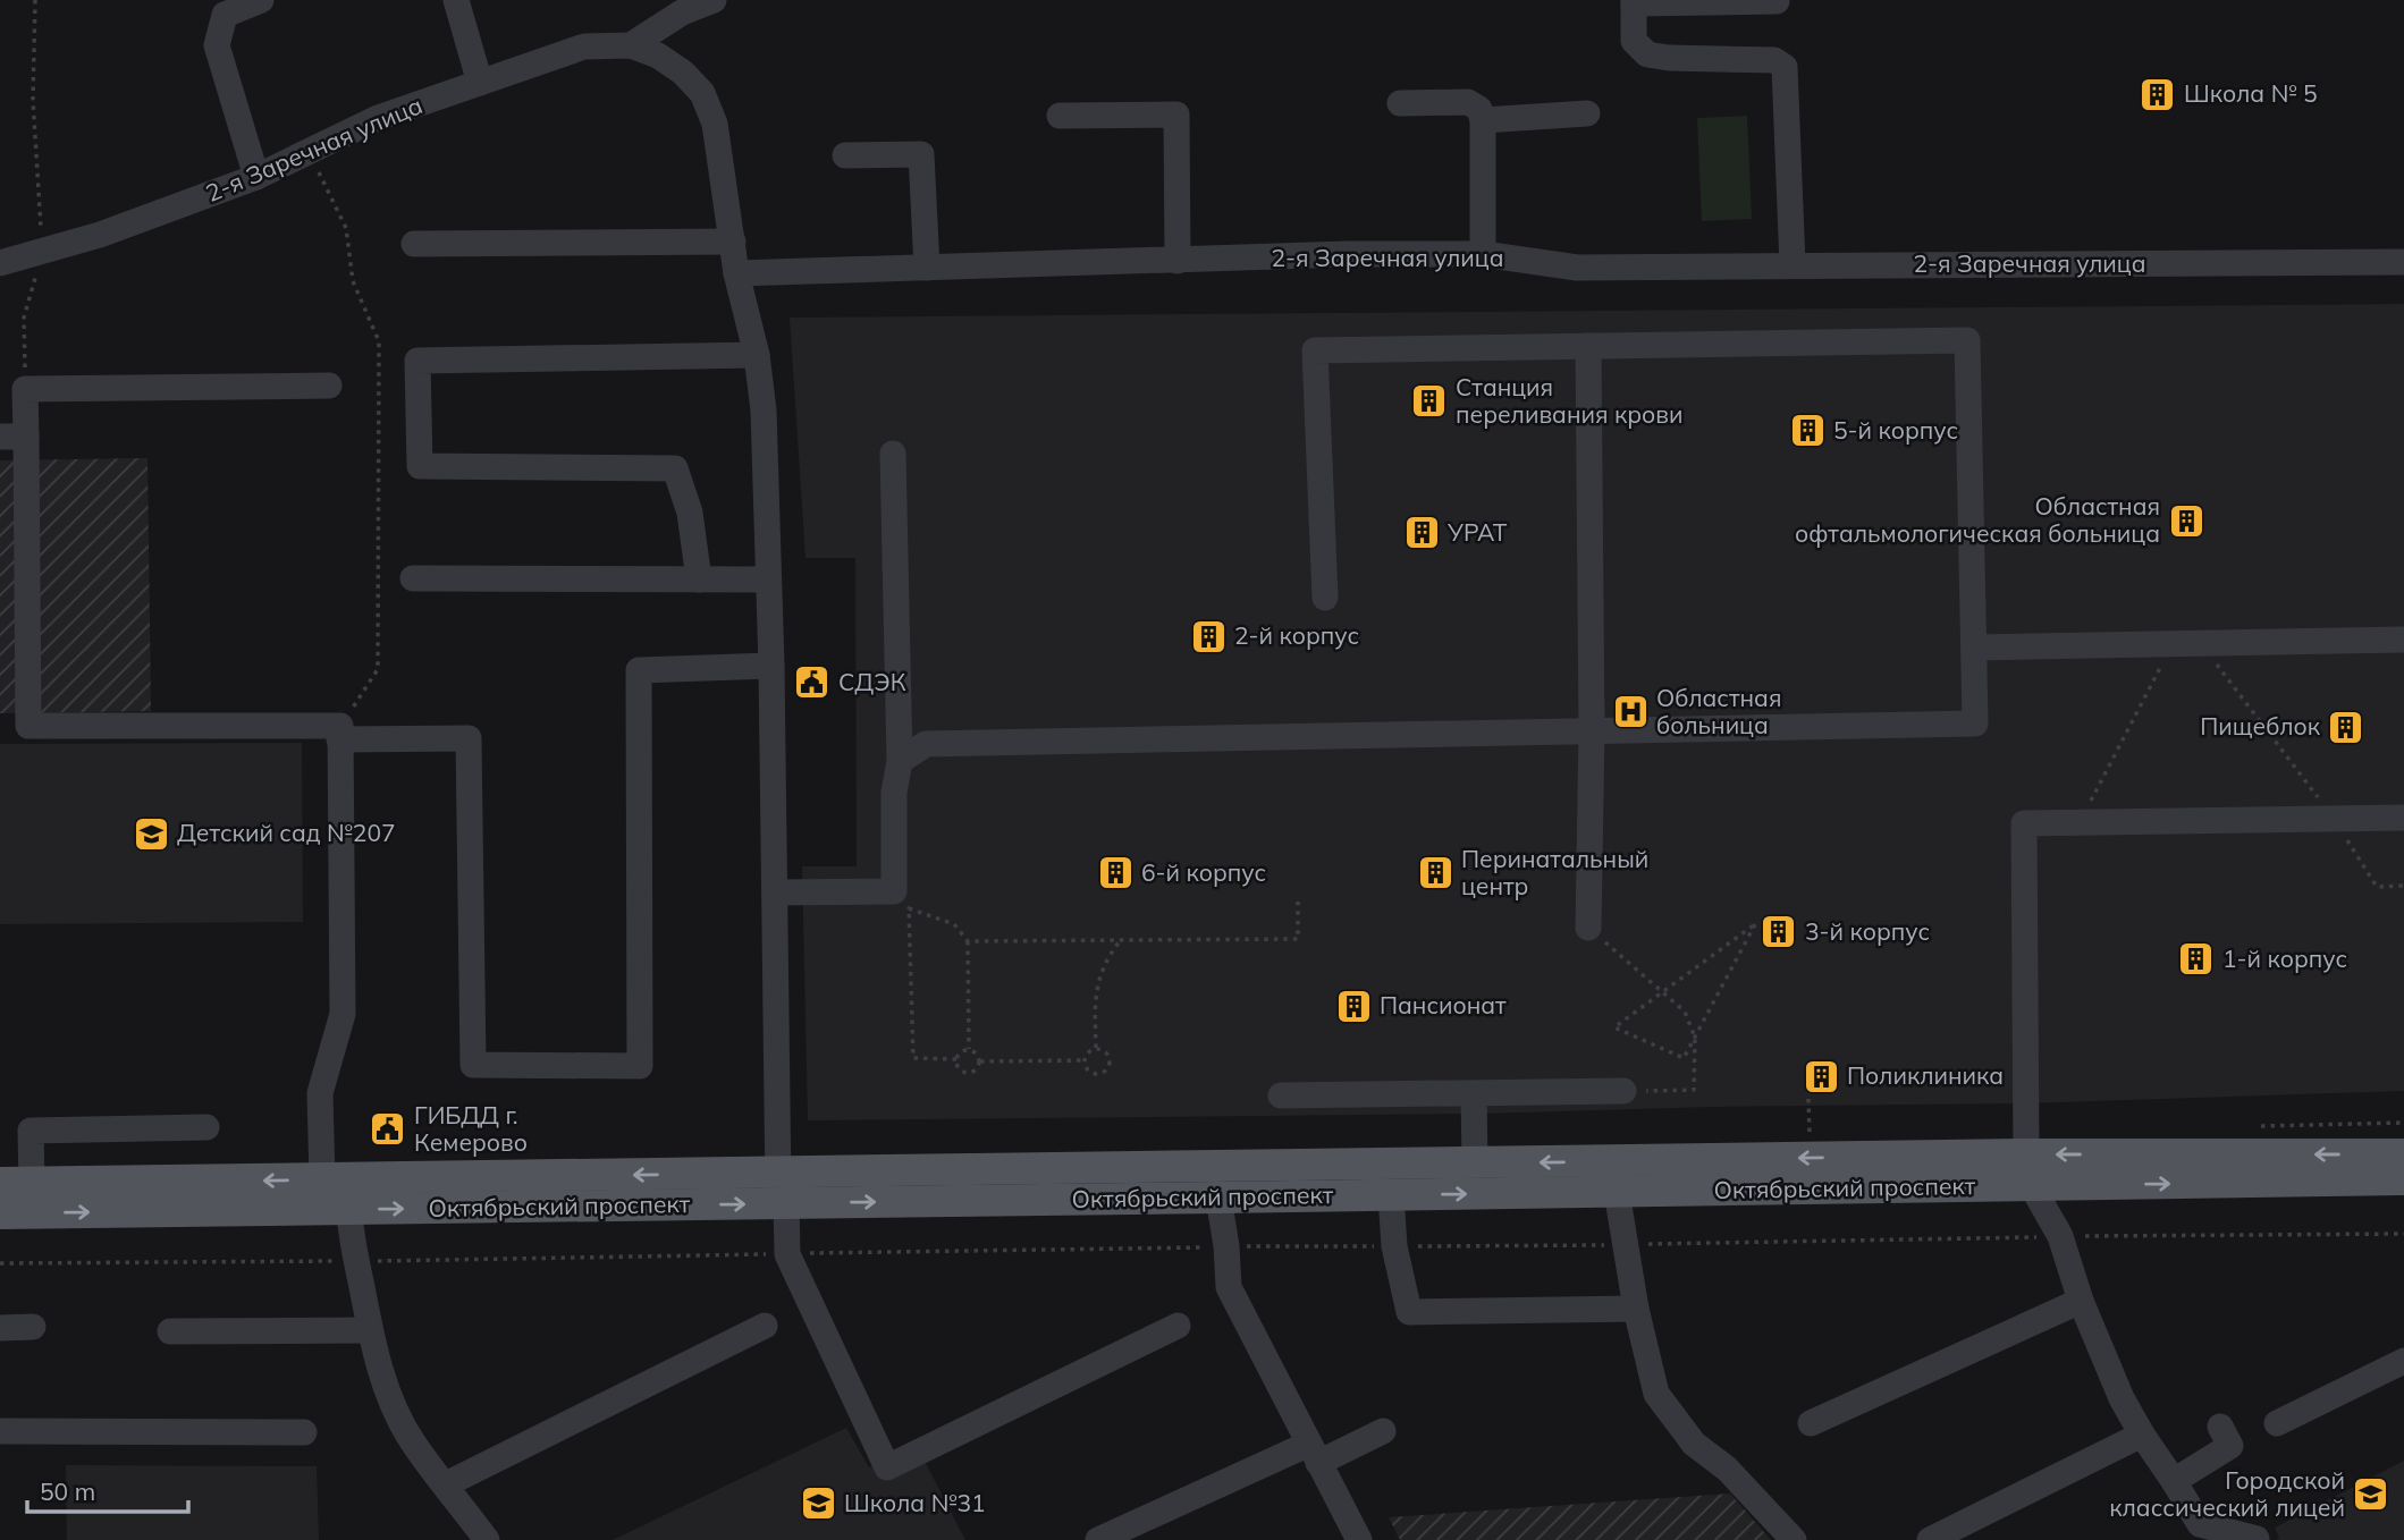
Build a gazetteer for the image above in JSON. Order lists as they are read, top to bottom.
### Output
{
  "streets": {
    "main road": ["Октябрьский проспект"],
    "street": ["2-я Заречная улица"]
  },
  "places": {
    "building": [
      "Школа № 5",
      "Станция переливания крови",
      "5-й корпус",
      "Областная офтальмологическая больница",
      "УРАТ",
      "2-й корпус",
      "Пищеблок",
      "6-й корпус",
      "Перинатальный центр",
      "3-й корпус",
      "1-й корпус",
      "Пансионат",
      "Поликлиника"
    ],
    "public building": ["СДЭК", "ГИБДД г. Кемерово"],
    "hospital": ["Областная больница"],
    "school or university": ["Детский сад №207", "Городской классический лицей", "Школа №31"]
  },
  "scale_bar": "50 m"
}
